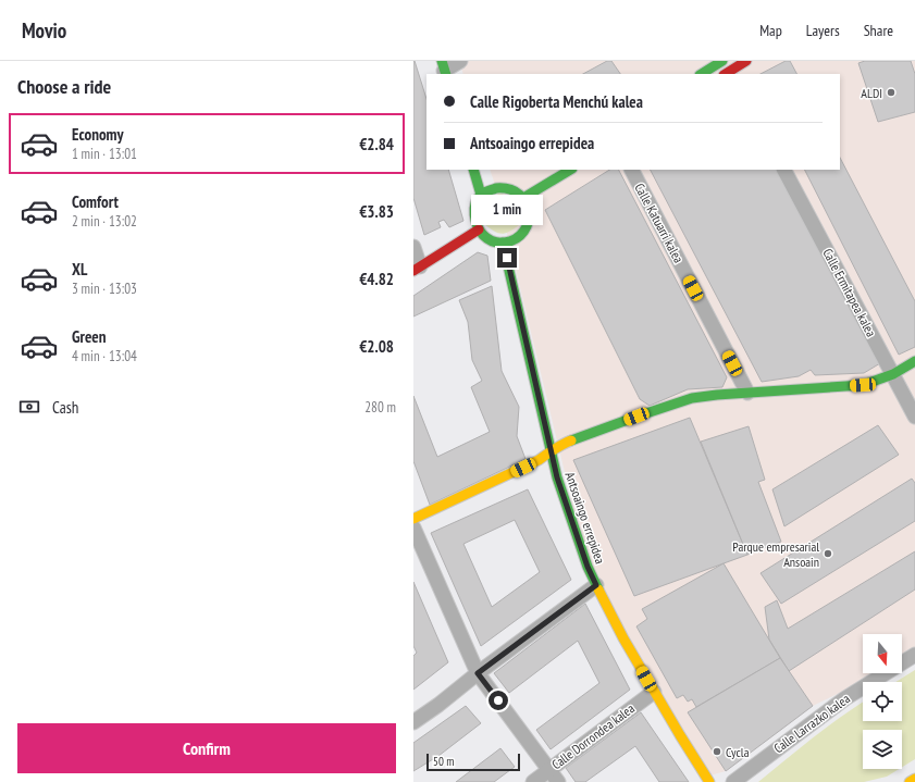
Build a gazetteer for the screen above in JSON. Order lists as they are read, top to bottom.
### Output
{
  "streets": {
    "main road": ["Antsoaingo errepidea"],
    "street": [
      "Calle Katuarri kalea",
      "Calle Ermitapea kalea",
      "Calle Larrazko kalea",
      "Calle Dorrondea kalea"
    ]
  },
  "crossings": [
    ["Antsoaingo errepidea", "Calle Dorrondea kalea"]
  ],
  "places": ["ALDI", "Parque empresarial Ansoain", "Cycla"],
  "scale_bar": "50 m",
  "north": "bottom",
  "page": {
    "header": "Movio",
    "nav": ["Map", "Layers", "Share"],
    "heading": "Choose a ride",
    "banner": ["Calle Rigoberta Menchú kalea", "Antsoaingo errepidea"],
    "list": [
      {
        "name": "Economy",
        "note": "1 min · 13:01",
        "value": "€2.84"
      },
      {
        "name": "Comfort",
        "note": "2 min · 13:02",
        "value": "€3.83"
      },
      {
        "name": "XL",
        "note": "3 min · 13:03",
        "value": "€4.82"
      },
      {
        "name": "Green",
        "note": "4 min · 13:04",
        "value": "€2.08"
      }
    ],
    "bubble": "1 min",
    "pay": ["Cash", "280 m"],
    "buttons": "Confirm",
    "scale": "50 m"
  }
}
